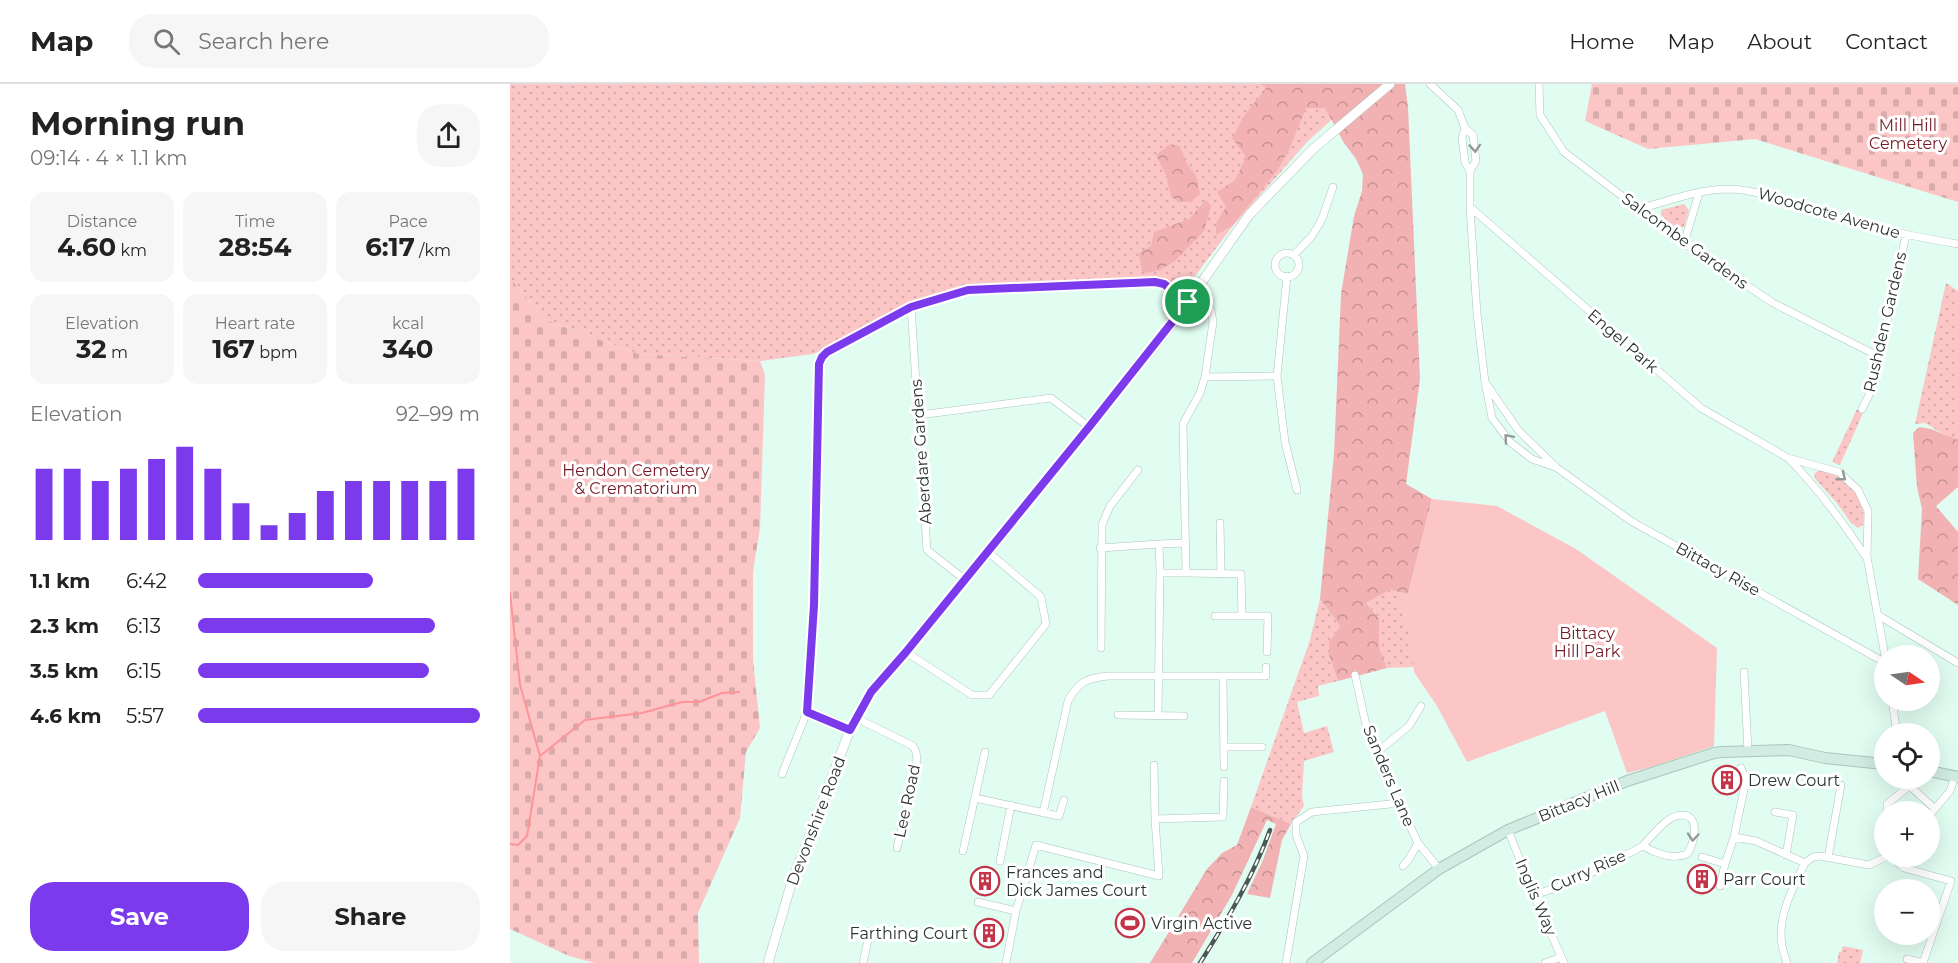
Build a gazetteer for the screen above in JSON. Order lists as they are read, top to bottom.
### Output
{
  "streets": {
    "main road": ["Bittacy Hill"],
    "street": [
      "Woodcote Avenue",
      "Salcombe Gardens",
      "Rushden Gardens",
      "Engel Park",
      "Aberdare Gardens",
      "Bittacy Rise",
      "Sanders Lane",
      "Lee Road",
      "Devonshire Road",
      "Curry Rise",
      "Inglis Way"
    ]
  },
  "crossings": [
    ["Woodcote Avenue", "Salcombe Gardens"],
    ["Woodcote Avenue", "Rushden Gardens"],
    ["Salcombe Gardens", "Rushden Gardens"],
    ["Engel Park", "Bittacy Rise"],
    ["Aberdare Gardens", "Devonshire Road"],
    ["Sanders Lane", "Bittacy Hill"],
    ["Lee Road", "Devonshire Road"],
    ["Bittacy Hill", "Inglis Way"],
    ["Curry Rise", "Inglis Way"]
  ],
  "parks": ["Mill Hill Cemetery", "Hendon Cemetery & Crematorium", "Bittacy Hill Park"],
  "places": {
    "building": [
      "Drew Court",
      "Parr Court",
      "Frances and Dick James Court",
      "Farthing Court"
    ],
    "sports": ["Virgin Active"]
  },
  "north": "right",
  "page": {
    "header": "Map",
    "search": "Search here",
    "nav": [
      "Home",
      "Map",
      "About",
      "Contact"
    ],
    "heading": ["Morning run", "09:14 · 4 × 1.1 km"],
    "stats": [
      ["Distance", "4.60 km"],
      ["Time", "28:54"],
      ["Pace", "6:17 /km"],
      ["Elevation", "32 m"],
      ["Heart rate", "167 bpm"],
      ["kcal", "340"]
    ],
    "chart": ["Elevation", "92–99 m"],
    "list": [
      {
        "name": "1.1 km",
        "note": "6:42"
      },
      {
        "name": "2.3 km",
        "note": "6:13"
      },
      {
        "name": "3.5 km",
        "note": "6:15"
      },
      {
        "name": "4.6 km",
        "note": "5:57"
      }
    ],
    "map_buttons": ["+", "−"],
    "buttons": ["Save", "Share"]
  }
}
